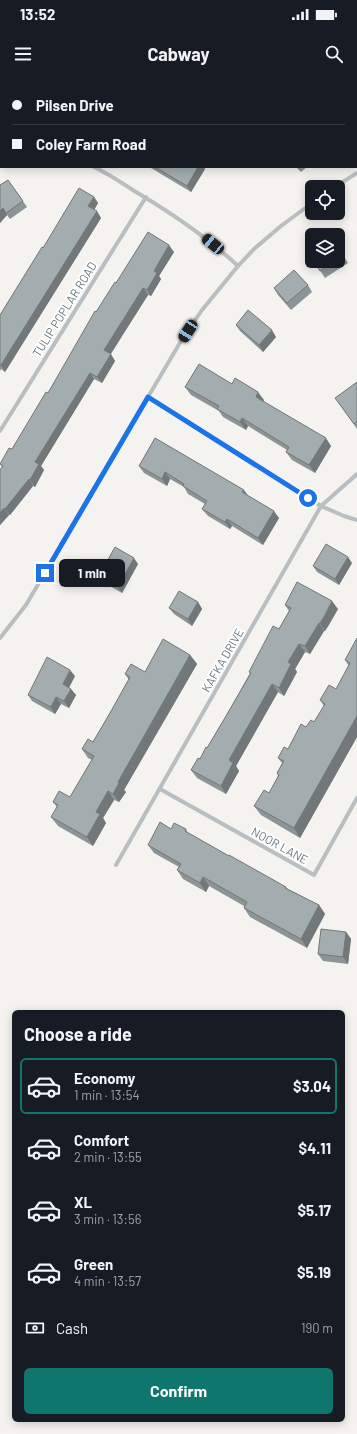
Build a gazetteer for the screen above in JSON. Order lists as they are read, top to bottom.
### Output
{
  "streets": {
    "street": ["TULIP POPLAR ROAD", "KAFKA DRIVE", "NOOR LANE"]
  },
  "crossings": [
    ["KAFKA DRIVE", "NOOR LANE"]
  ],
  "page": {
    "status": "13:52",
    "header": "Cabway",
    "banner": ["Pilsen Drive", "Coley Farm Road"],
    "bubble": "1 min",
    "heading": "Choose a ride",
    "list": [
      {
        "name": "Economy",
        "note": "1 min · 13:54",
        "value": "$3.04"
      },
      {
        "name": "Comfort",
        "note": "2 min · 13:55",
        "value": "$4.11"
      },
      {
        "name": "XL",
        "note": "3 min · 13:56",
        "value": "$5.17"
      },
      {
        "name": "Green",
        "note": "4 min · 13:57",
        "value": "$5.19"
      }
    ],
    "pay": ["Cash", "190 m"],
    "buttons": "Confirm"
  }
}
